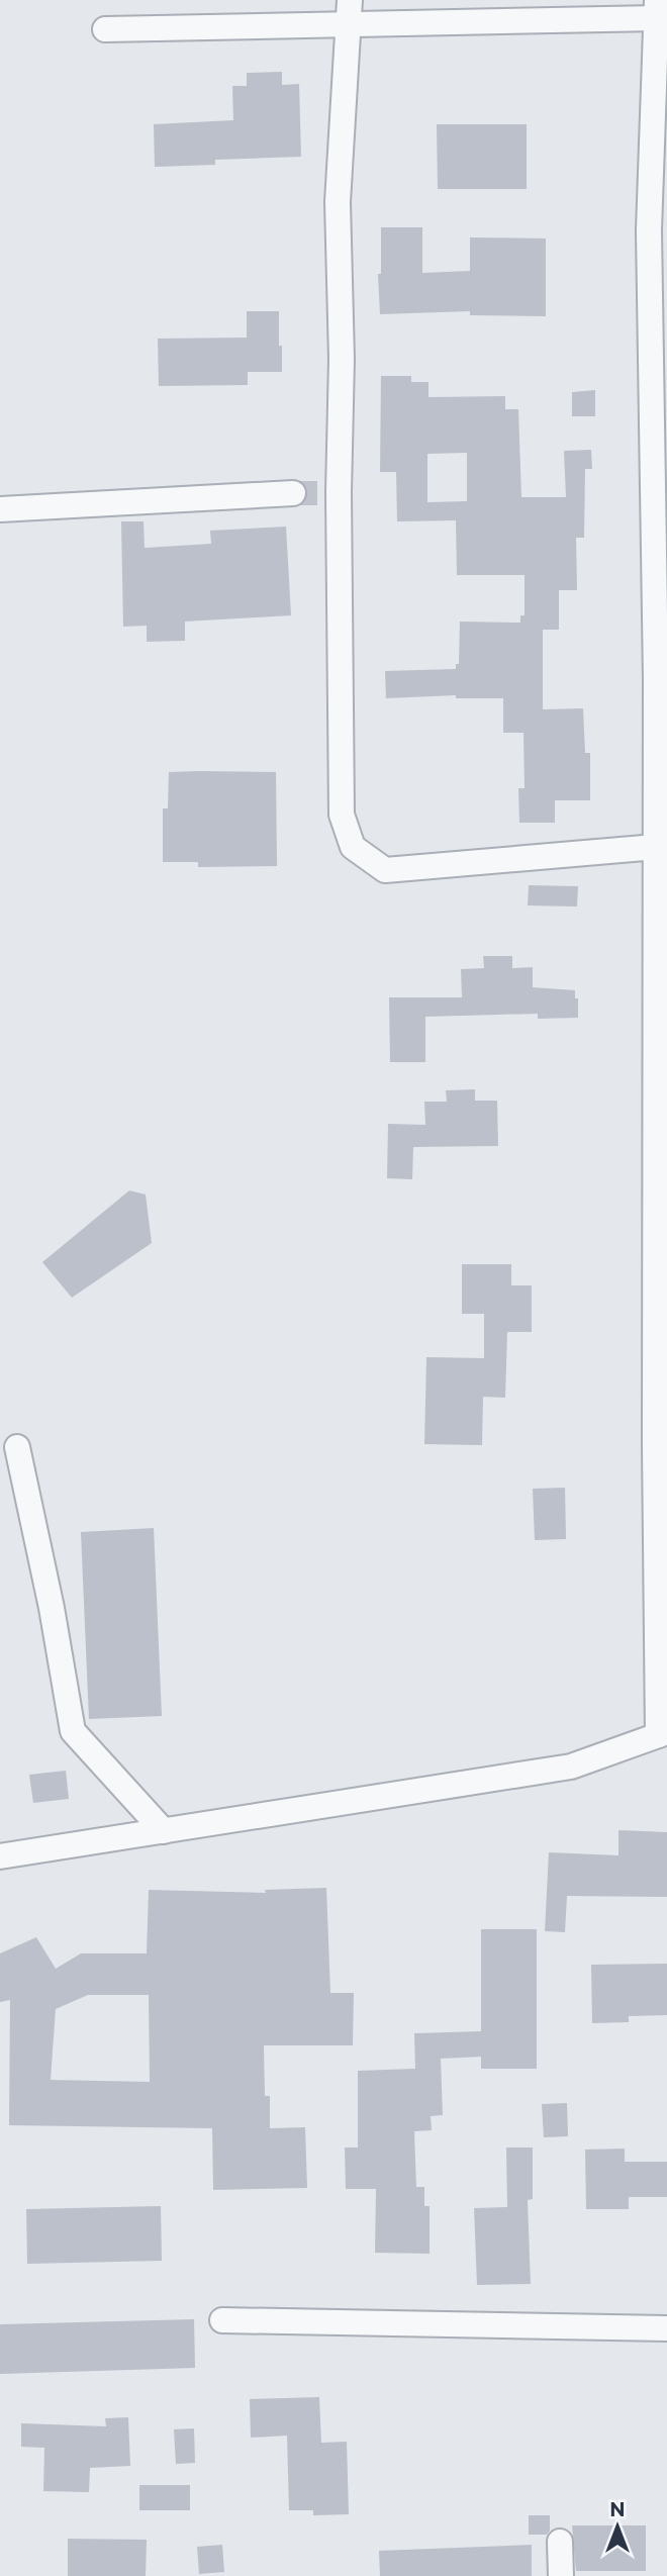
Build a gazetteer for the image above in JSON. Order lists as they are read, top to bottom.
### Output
{
  "north": "top"
}
